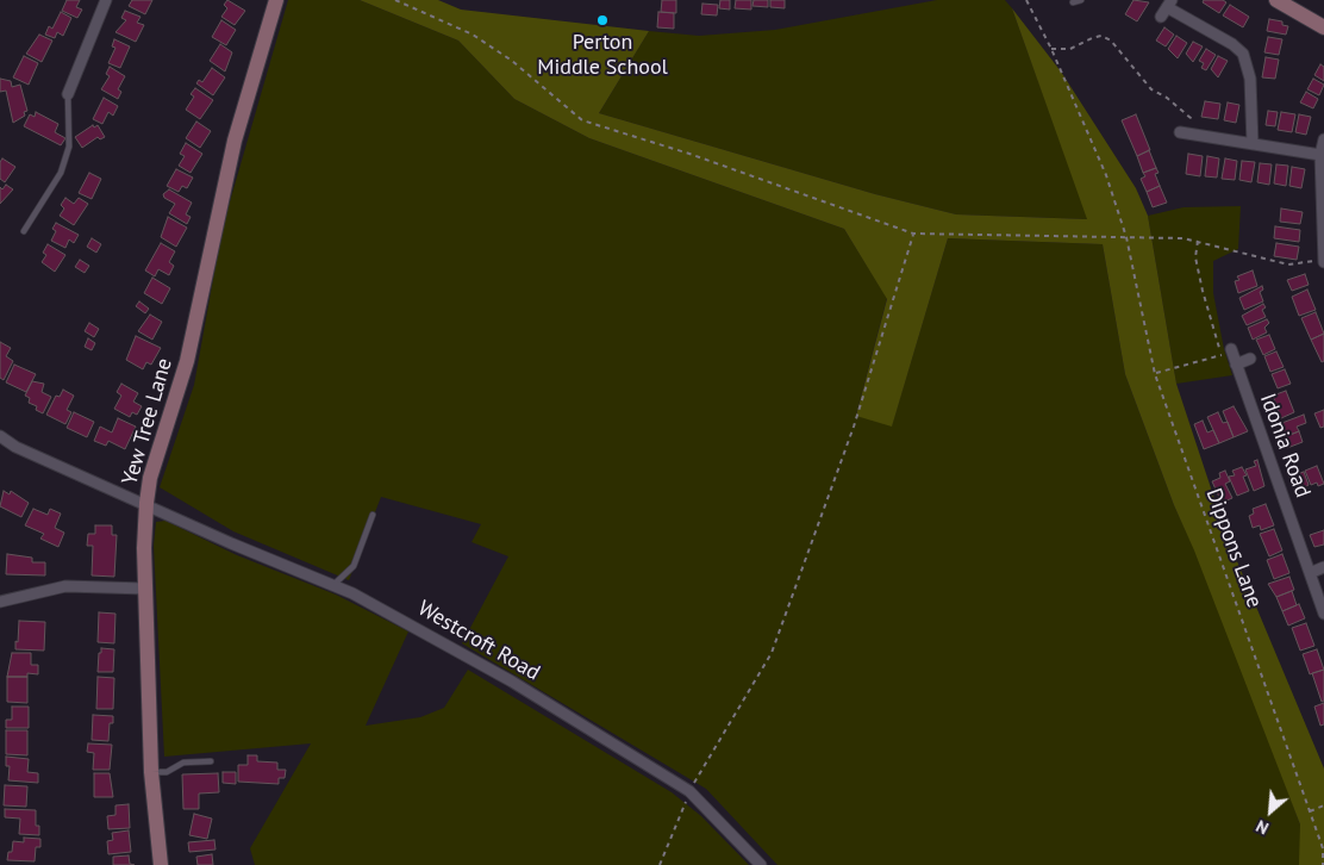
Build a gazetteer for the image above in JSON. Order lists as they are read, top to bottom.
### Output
{
  "streets": {
    "street": ["Yew Tree Lane", "Idonia Road", "Westcroft Road"],
    "path": ["Dippons Lane"]
  },
  "crossings": [
    ["Yew Tree Lane", "Westcroft Road"]
  ],
  "places": ["Perton Middle School"],
  "north": "bottom left"
}
